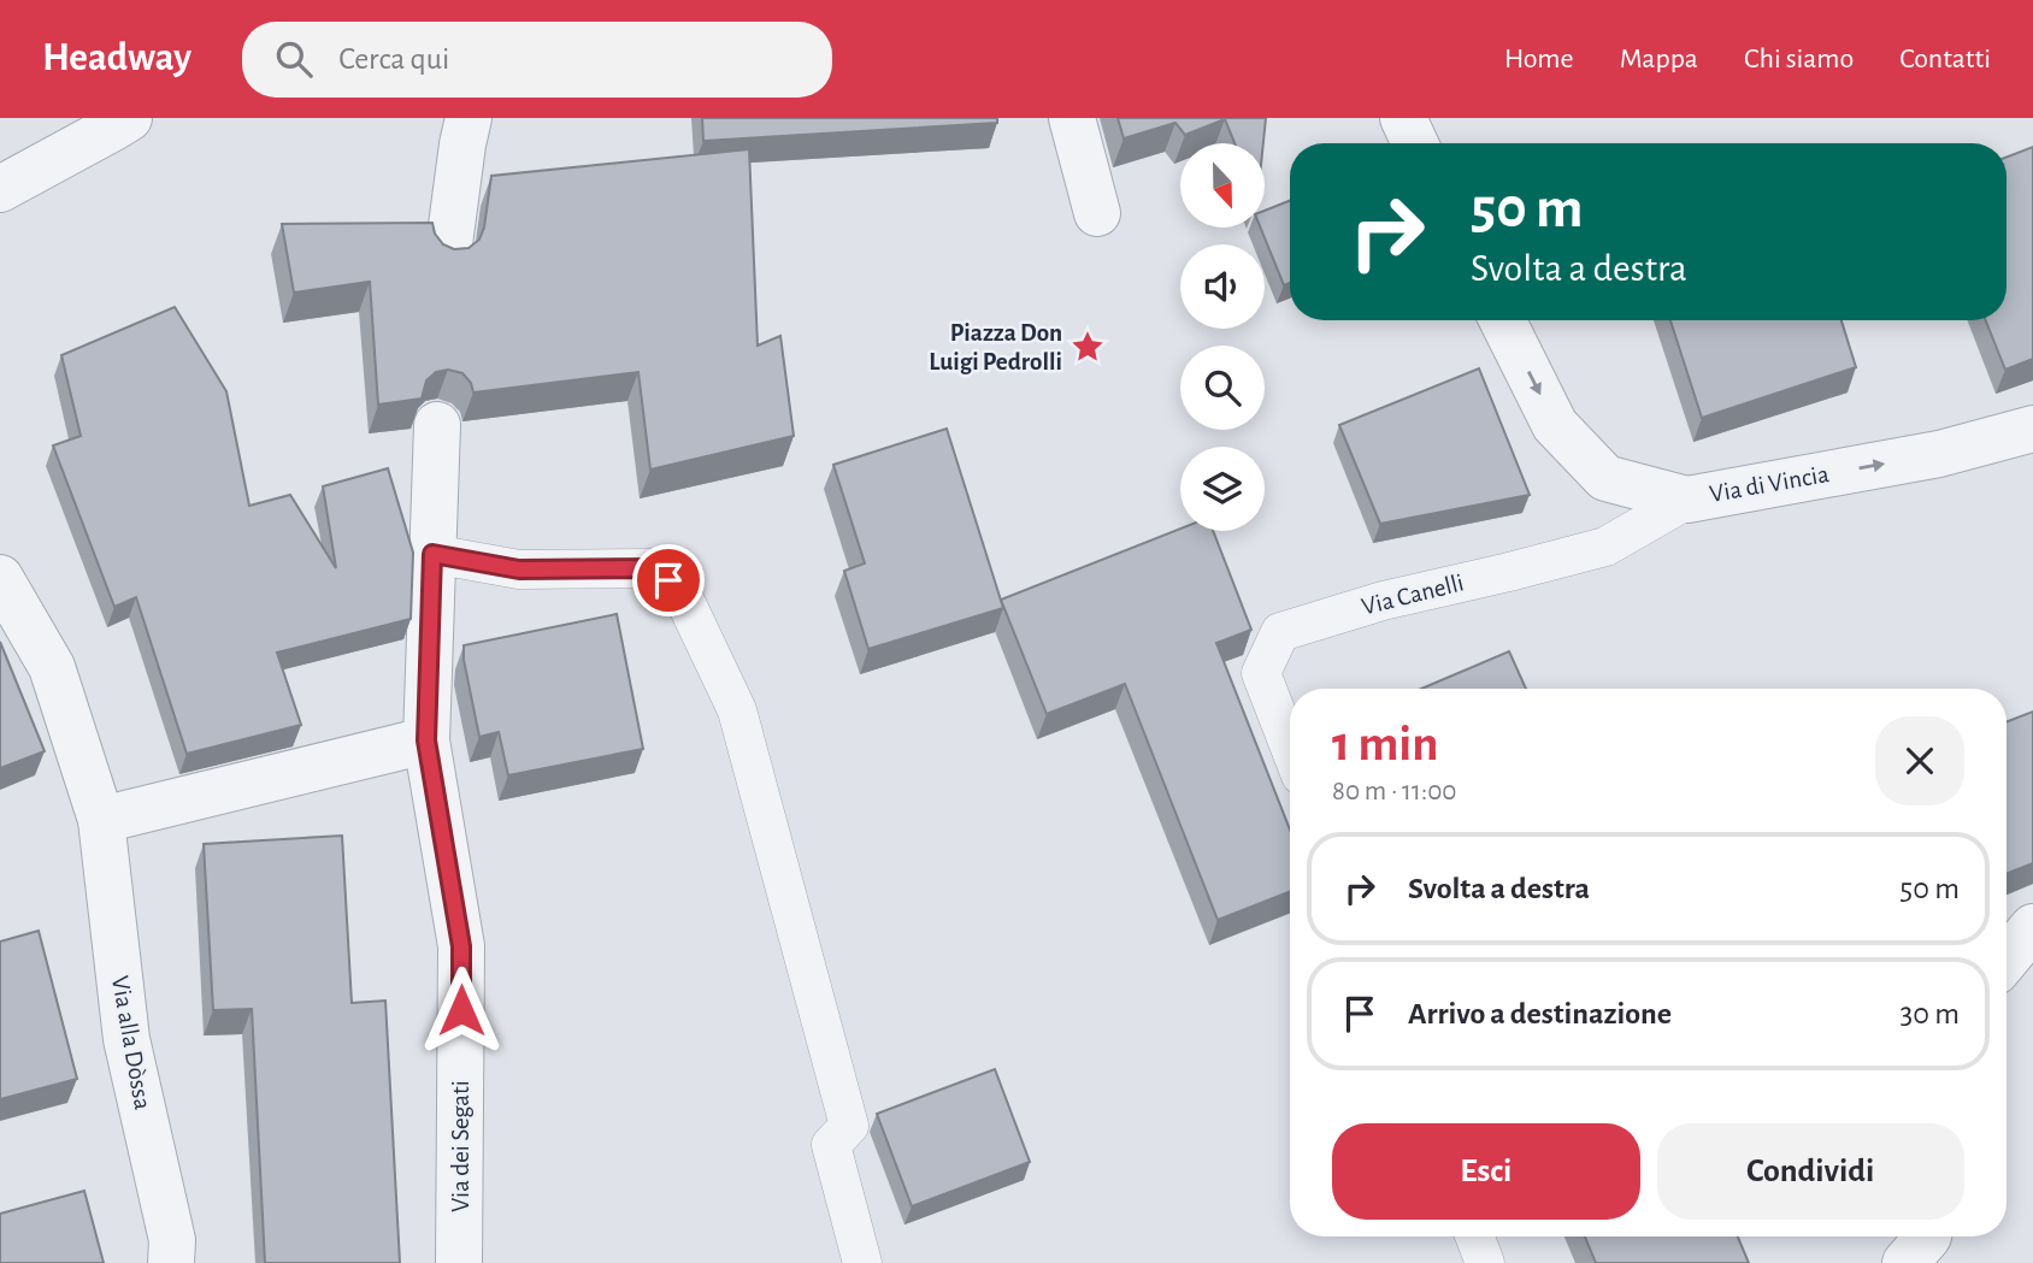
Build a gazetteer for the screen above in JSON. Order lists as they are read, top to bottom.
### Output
{
  "streets": {
    "street": ["Via di Vincia", "Via alla Dòssa", "Via dei Segati"],
    "lane": ["Via Canelli"]
  },
  "crossings": [
    ["Via di Vincia", "Via Canelli"]
  ],
  "one_way": ["Via di Vincia"],
  "places": {
    "place": ["Piazza Don Luigi Pedrolli"]
  },
  "north": "bottom",
  "page": {
    "header": "Headway",
    "search": "Cerca qui",
    "nav": [
      "Home",
      "Mappa",
      "Chi siamo",
      "Contatti"
    ],
    "turn": ["50 m", "Svolta a destra"],
    "heading": ["1 min", "80 m · 11:00"],
    "list": [
      {
        "name": "Svolta a destra",
        "value": "50 m"
      },
      {
        "name": "Arrivo a destinazione",
        "value": "30 m"
      }
    ],
    "buttons": ["Esci", "Condividi"]
  }
}
